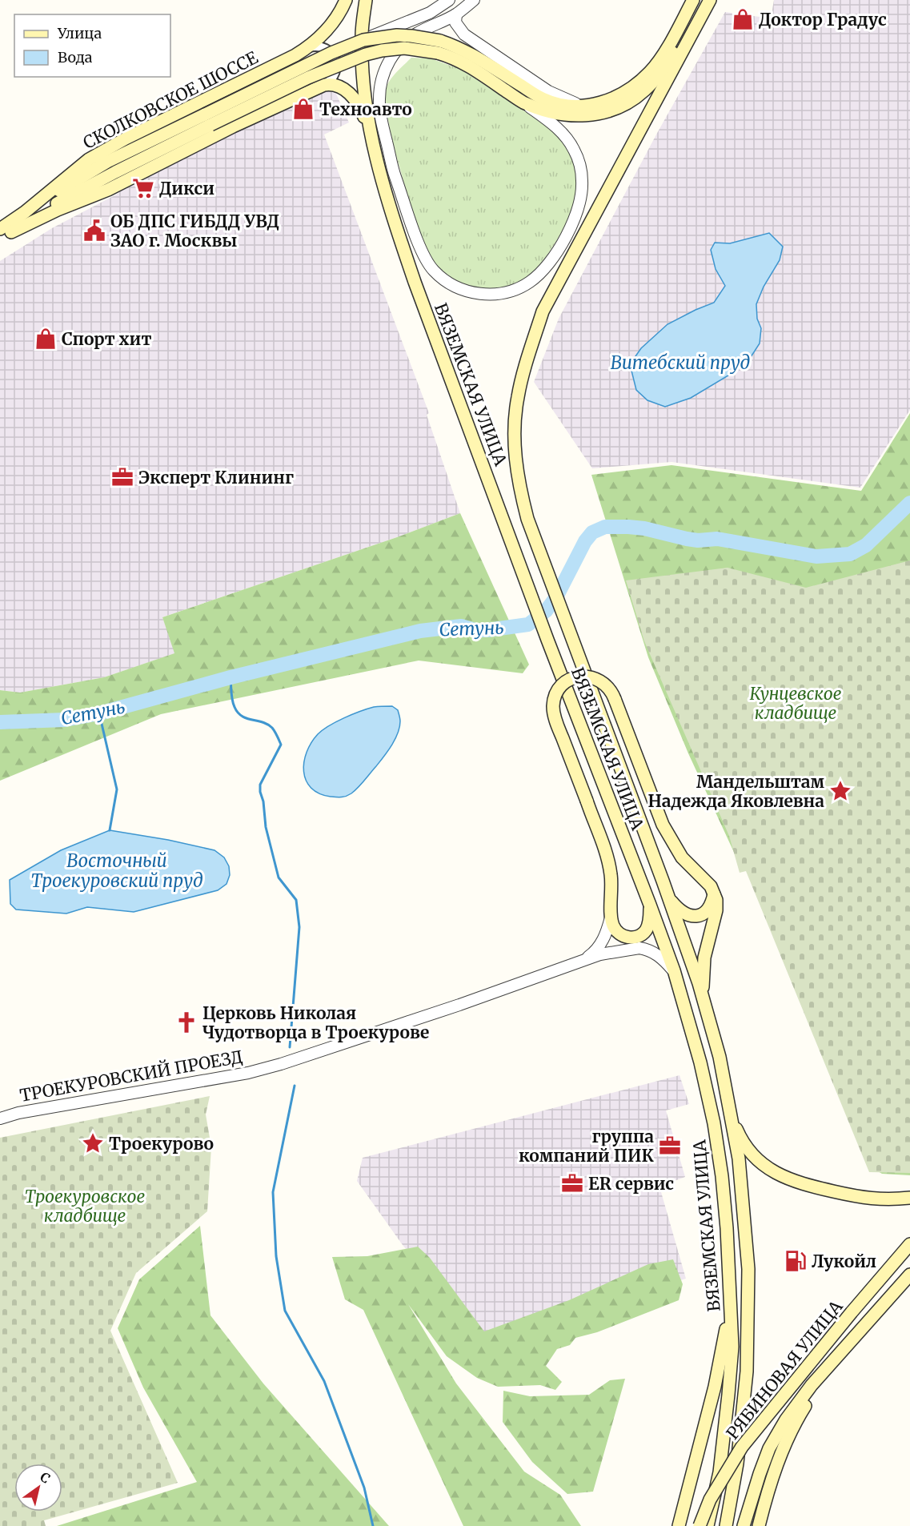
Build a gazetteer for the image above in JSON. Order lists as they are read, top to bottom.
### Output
{
  "streets": {
    "main road": ["СКОЛКОВСКОЕ ШОССЕ", "ВЯЗЕМСКАЯ УЛИЦА", "РЯБИНОВАЯ УЛИЦА"],
    "street": ["ТРОЕКУРОВСКИЙ ПРОЕЗД"]
  },
  "water": ["Витебский пруд", "Сетунь", "Восточный Троекуровский пруд"],
  "parks": ["Кунцевское кладбище", "Троекуровское кладбище"],
  "places": {
    "shop": ["Доктор Градус", "Техноавто", "Спорт хит"],
    "supermarket": ["Дикси"],
    "public building": ["ОБ ДПС ГИБДД УВД ЗАО г. Москвы"],
    "office": ["Эксперт Клининг", "группа компаний ПИК", "ER сервис"],
    "place": ["Мандельштам Надежда Яковлевна", "Троекурово"],
    "church": ["Церковь Николая Чудотворца в Троекурове"],
    "fuel station": ["Лукойл"]
  },
  "legend": ["Улица", "Вода"],
  "north": "top right"
}
